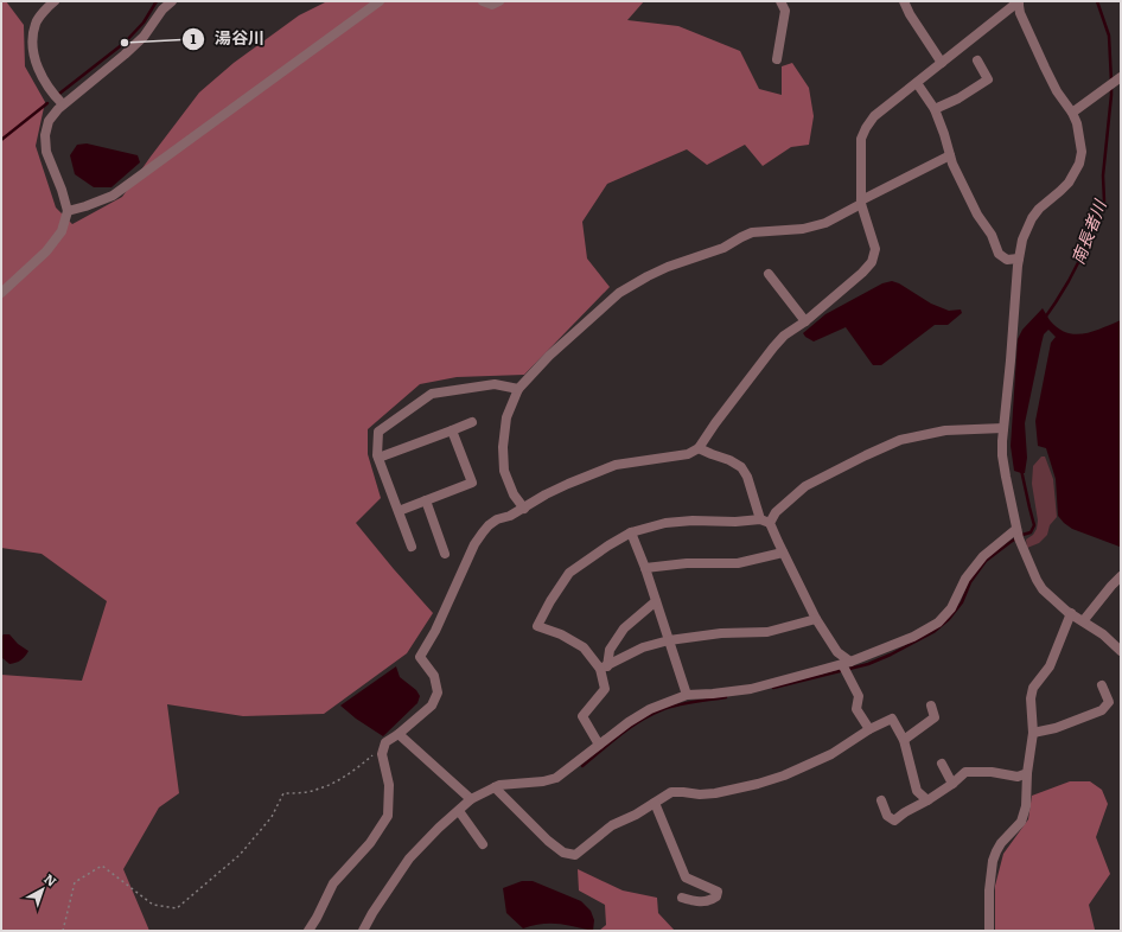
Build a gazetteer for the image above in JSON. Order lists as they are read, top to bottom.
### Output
{
  "water": ["南長者川"],
  "places": ["湯谷川"],
  "north": "top right"
}
